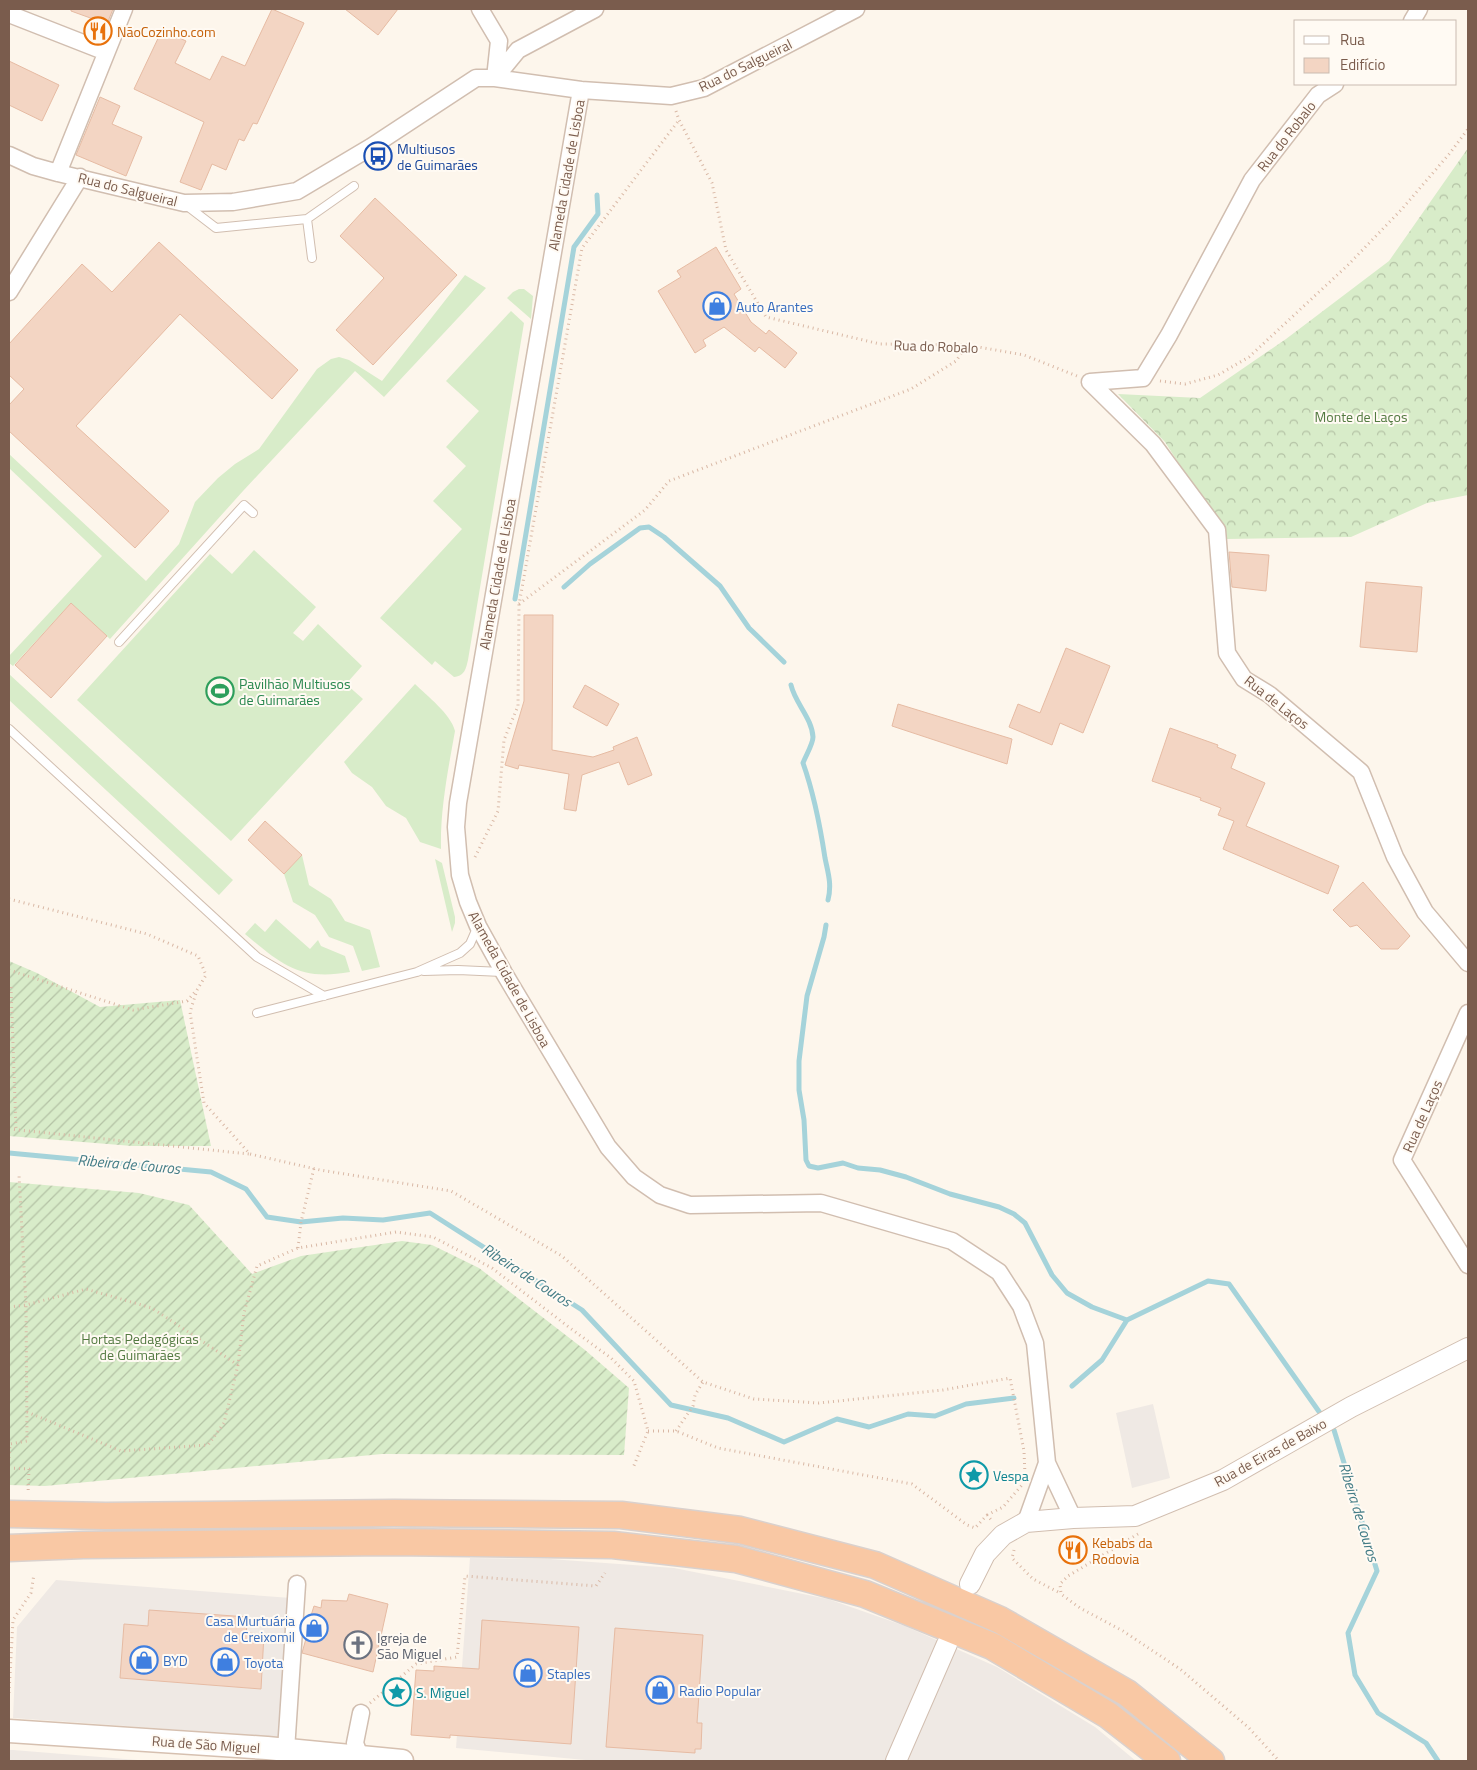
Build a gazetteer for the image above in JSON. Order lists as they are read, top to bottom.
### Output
{
  "streets": {
    "main road": ["Rua de São Miguel"],
    "street": [
      "Rua do Salgueiral",
      "Rua do Robalo",
      "Alameda Cidade de Lisboa",
      "Rua de Laços",
      "Rua de Eiras de Baixo"
    ]
  },
  "crossings": [
    ["Rua do Salgueiral", "Rua do Robalo"],
    ["Rua do Salgueiral", "Alameda Cidade de Lisboa"],
    ["Rua do Robalo", "Rua de Laços"],
    ["Alameda Cidade de Lisboa", "Rua de Eiras de Baixo"]
  ],
  "water": ["Ribeira de Couros"],
  "parks": ["Monte de Laços", "Hortas Pedagógicas de Guimarães"],
  "places": {
    "restaurant": ["NãoCozinho.com", "Kebabs da Rodovia"],
    "bus stop": ["Multiusos de Guimarães"],
    "shop": [
      "Auto Arantes",
      "Casa Murtuária de Creixomil",
      "BYD",
      "Toyota",
      "Staples",
      "Radio Popular"
    ],
    "sports": ["Pavilhão Multiusos de Guimarães"],
    "place": ["Vespa", "S. Miguel"],
    "church": ["Igreja de São Miguel"]
  },
  "legend": ["Rua", "Edifício"]
}
